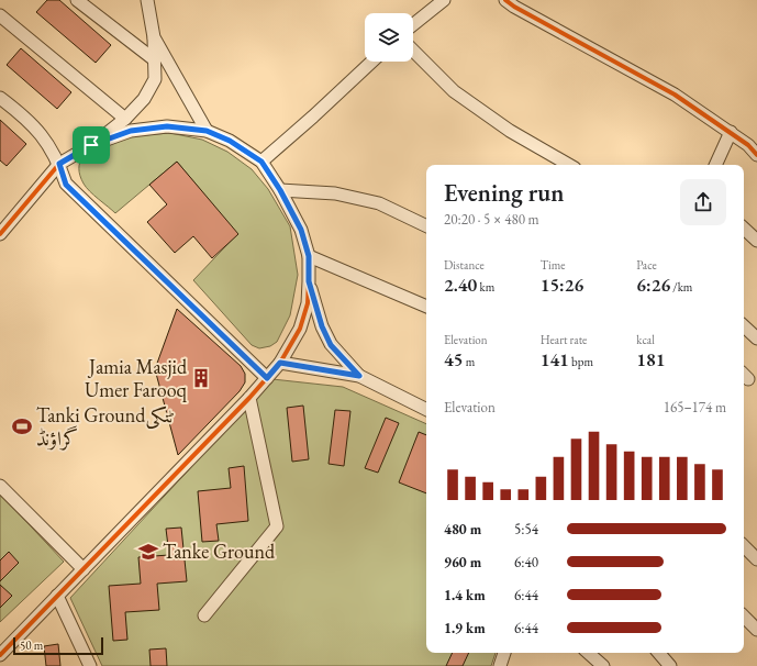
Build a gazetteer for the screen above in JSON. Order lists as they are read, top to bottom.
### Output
{
  "places": {
    "building": ["Jamia Masjid Umer Farooq"],
    "sports": ["Tanki Groundٹنکی گراؤنڈ"],
    "school or university": ["Tanke Ground"]
  },
  "scale_bar": "50 m",
  "page": {
    "heading": ["Evening run", "20:20 · 5 × 480 m"],
    "stats": [
      ["Distance", "2.40 km"],
      ["Time", "15:26"],
      ["Pace", "6:26 /km"],
      ["Elevation", "45 m"],
      ["Heart rate", "141 bpm"],
      ["kcal", "181"]
    ],
    "chart": ["Elevation", "165–174 m"],
    "list": [
      {
        "name": "480 m",
        "note": "5:54"
      },
      {
        "name": "960 m",
        "note": "6:40"
      },
      {
        "name": "1.4 km",
        "note": "6:44"
      },
      {
        "name": "1.9 km",
        "note": "6:44"
      }
    ],
    "scale": "50 m"
  }
}
